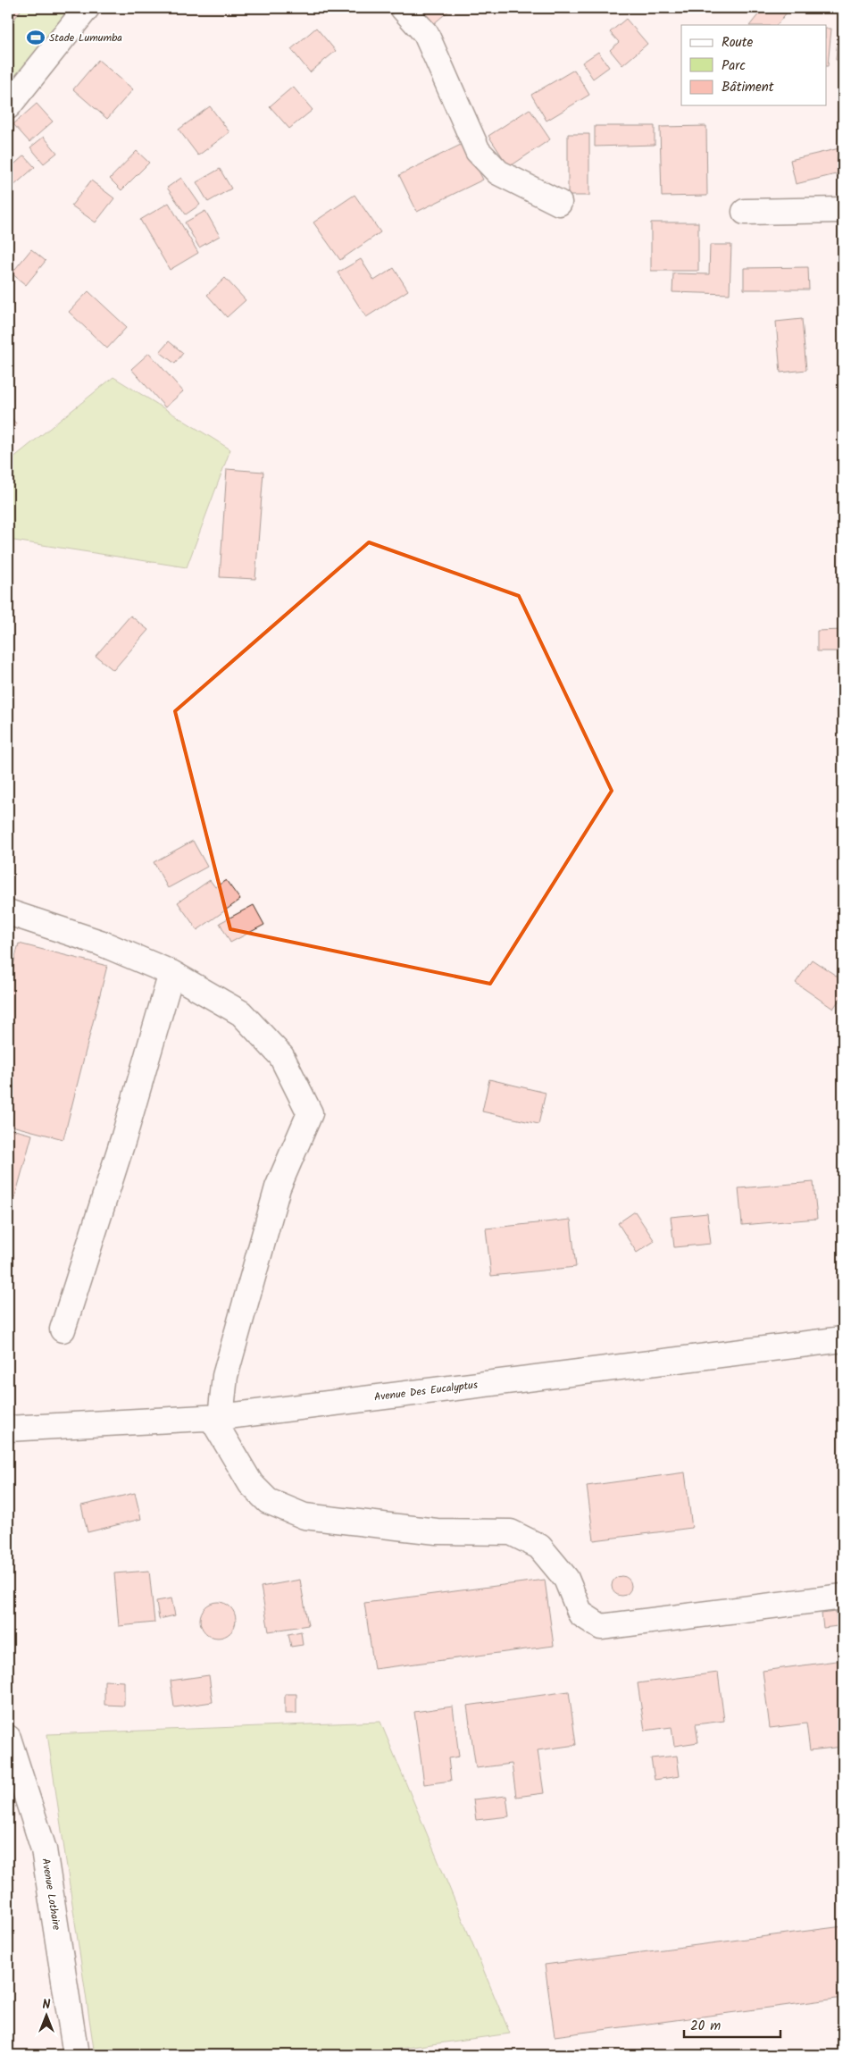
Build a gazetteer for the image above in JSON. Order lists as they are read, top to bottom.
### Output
{
  "streets": {
    "street": ["Avenue Des Eucalyptus", "Avenue Lothaire"]
  },
  "places": {
    "sports": ["Stade Lumumba"]
  },
  "legend": ["Route", "Parc", "Bâtiment"],
  "scale_bar": "20 m",
  "north": "top"
}
